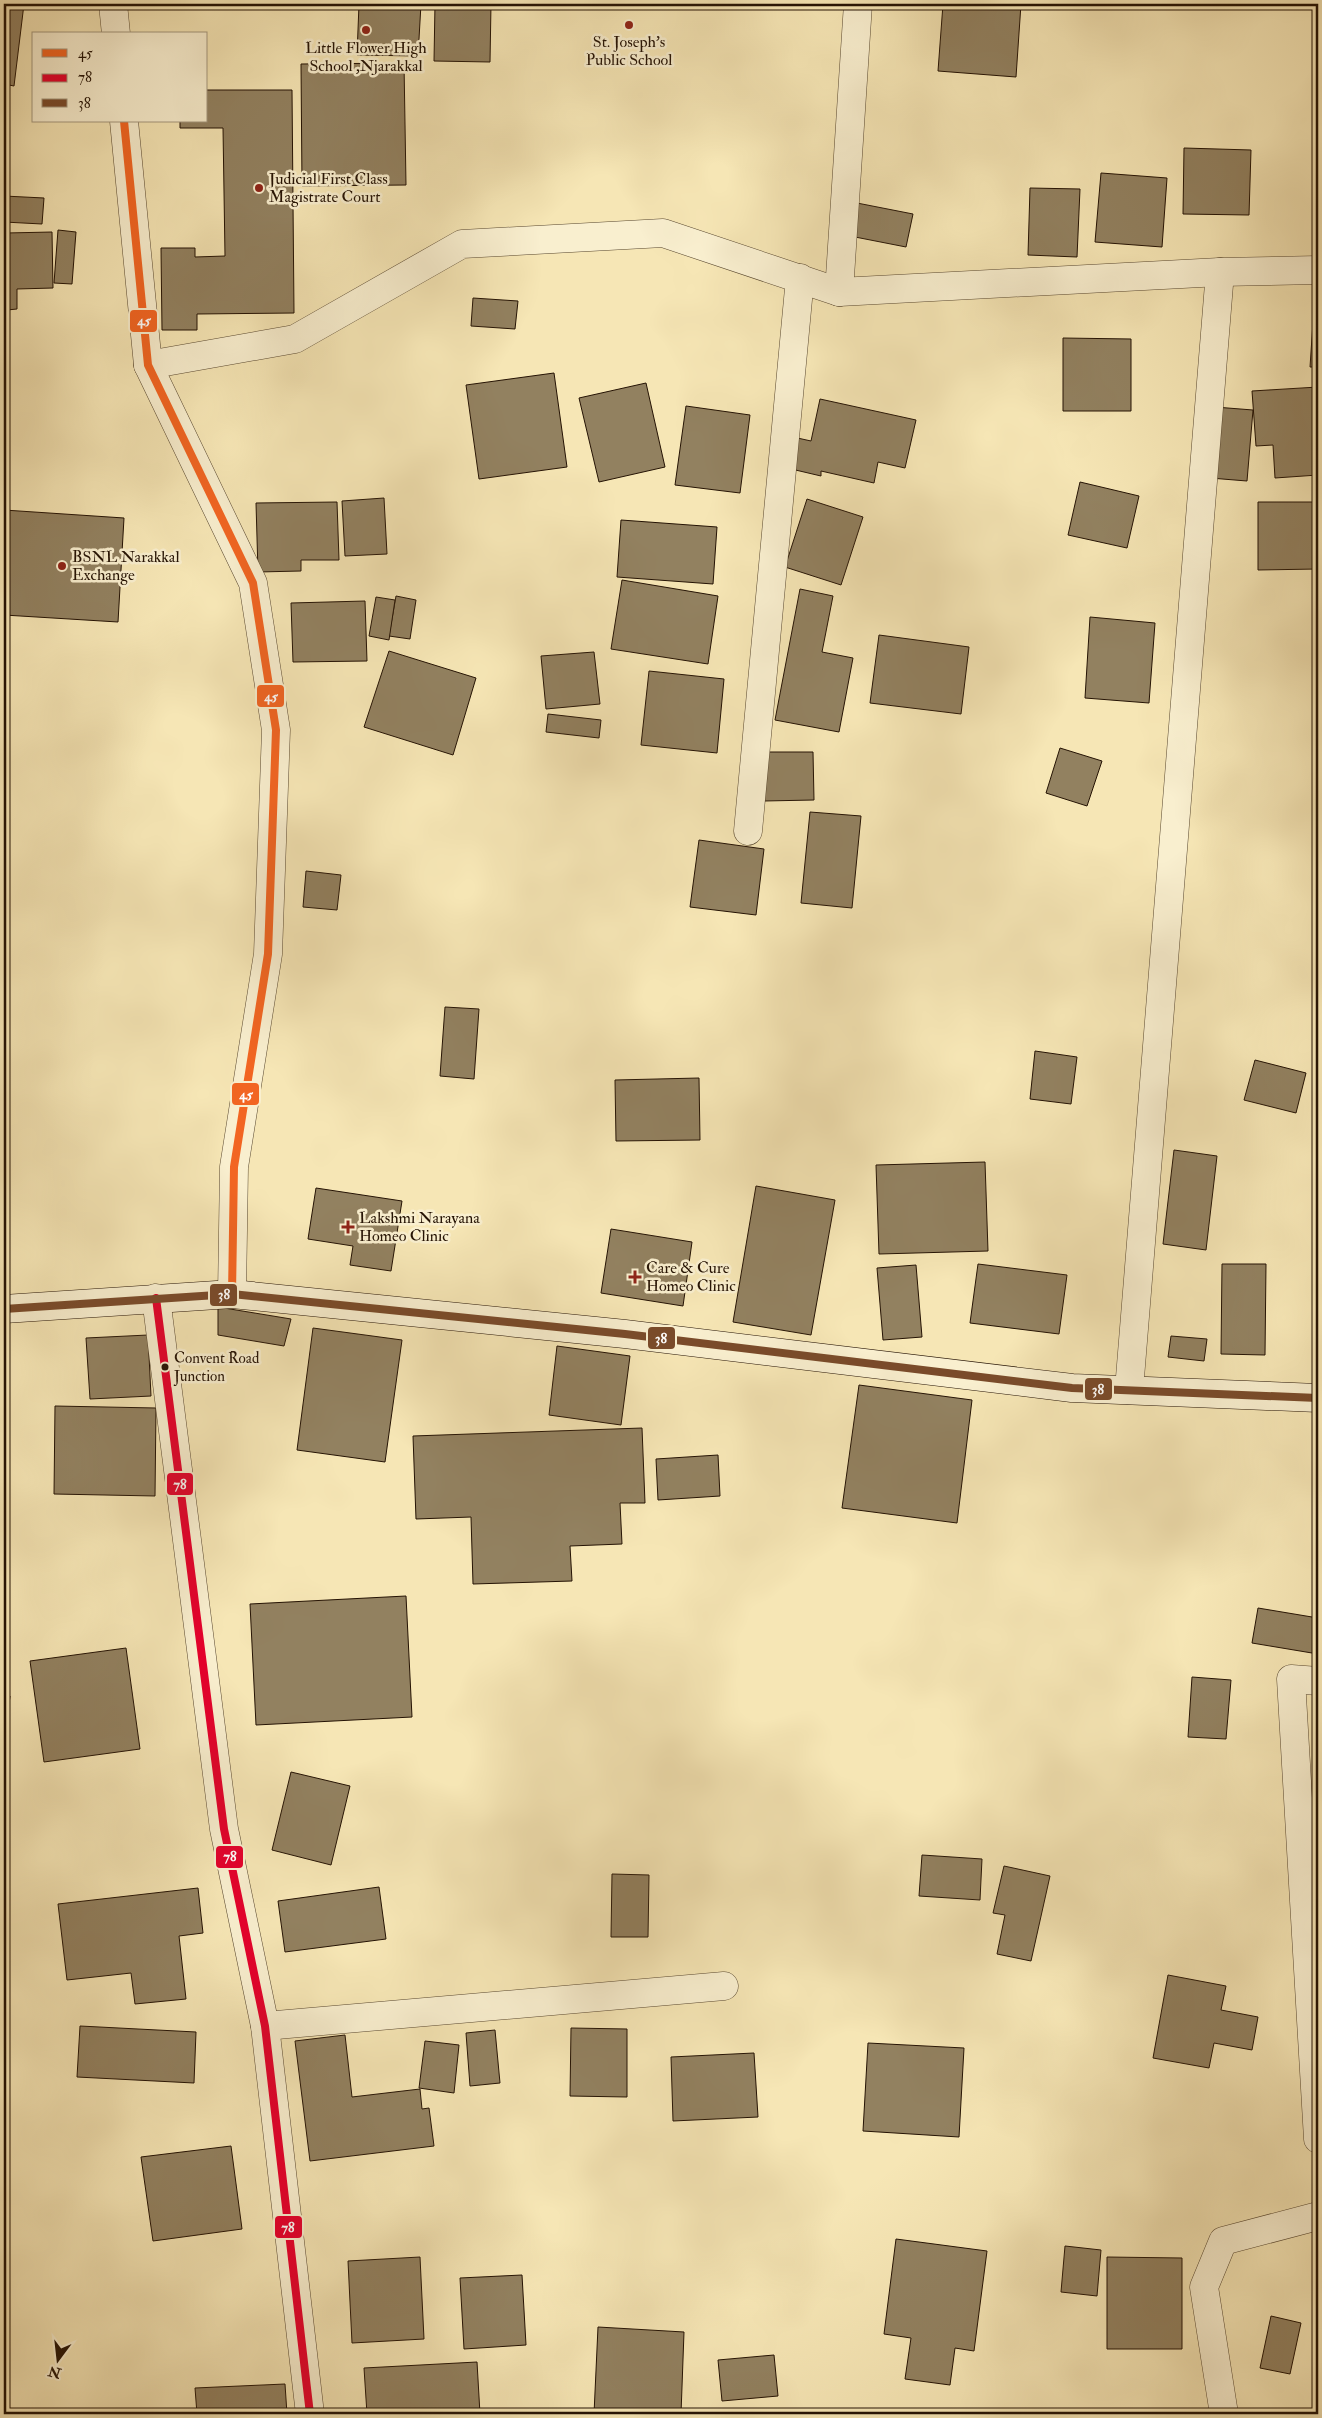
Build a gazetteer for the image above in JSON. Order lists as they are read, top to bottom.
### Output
{
  "places": {
    "other": [
      "St. Joseph's Public School",
      "Little Flower High School ,Njarakkal",
      "Judicial First Class Magistrate Court",
      "BSNL Narakkal Exchange",
      "Convent Road Junction"
    ],
    "health": ["Lakshmi Narayana Homeo Clinic", "Care & Cure Homeo Clinic"]
  },
  "lines": ["transit line 45", "transit line 38", "transit line 78"],
  "legend": ["45", "78", "38"],
  "north": "bottom"
}
